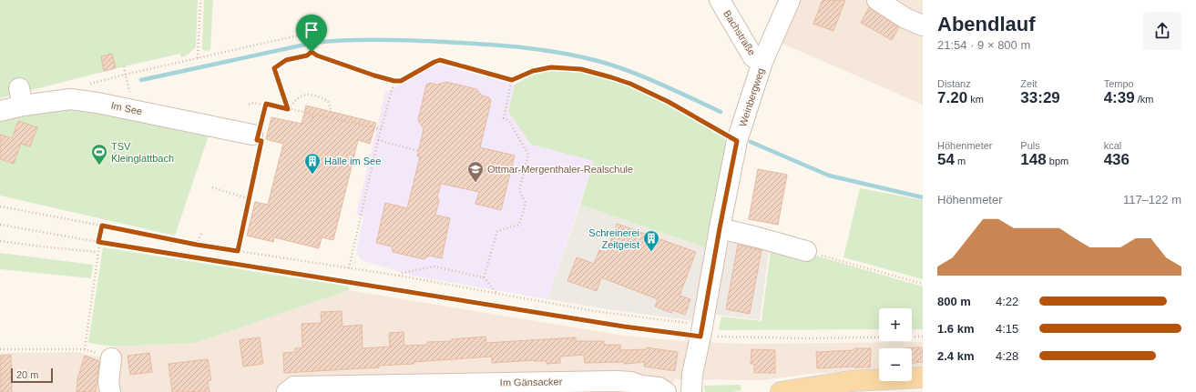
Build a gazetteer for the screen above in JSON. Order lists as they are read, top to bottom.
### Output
{
  "streets": {
    "street": [
      "Bachstraße",
      "Weinbergweg",
      "Im See",
      "Im Gänsacker"
    ]
  },
  "crossings": [
    ["Bachstraße", "Weinbergweg"]
  ],
  "places": {
    "sports": ["TSV Kleinglattbach"],
    "building": ["Halle im See", "Schreinerei Zeitgeist"],
    "school or university": ["Ottmar-Mergenthaler-Realschule"]
  },
  "scale_bar": "20 m",
  "page": {
    "heading": ["Abendlauf", "21:54 · 9 × 800 m"],
    "stats": [
      ["Distanz", "7.20 km"],
      ["Zeit", "33:29"],
      ["Tempo", "4:39 /km"],
      ["Höhenmeter", "54 m"],
      ["Puls", "148 bpm"],
      ["kcal", "436"]
    ],
    "chart": ["Höhenmeter", "117–122 m"],
    "list": [
      {
        "name": "800 m",
        "note": "4:22"
      },
      {
        "name": "1.6 km",
        "note": "4:15"
      },
      {
        "name": "2.4 km",
        "note": "4:28"
      }
    ],
    "map_buttons": ["+", "−"],
    "scale": "20 m"
  }
}
